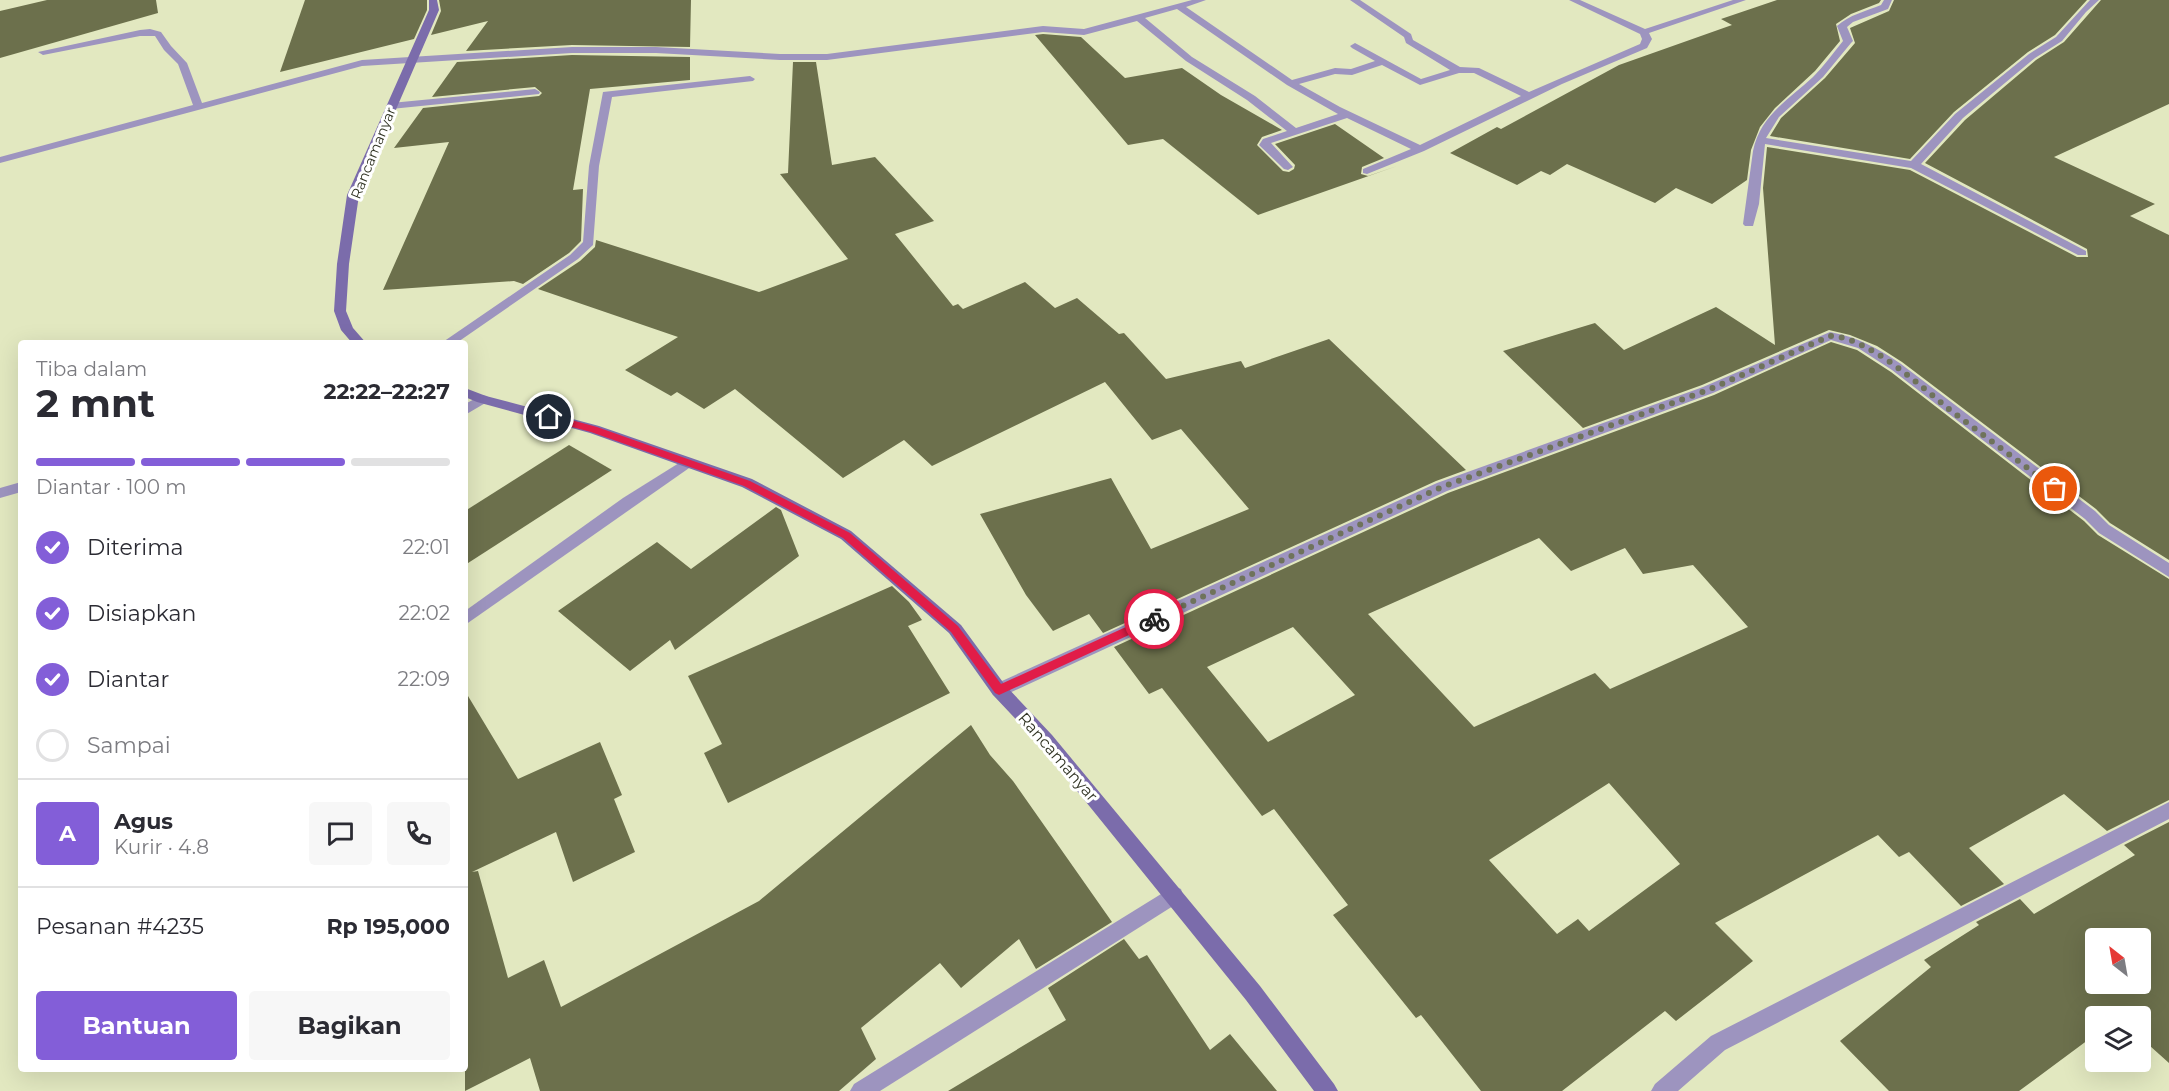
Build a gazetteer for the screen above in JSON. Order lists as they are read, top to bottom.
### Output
{
  "streets": {
    "street": ["Rancamanyar"]
  },
  "north": "top left",
  "page": {
    "heading": ["2 mnt", "Tiba dalam", "22:22–22:27"],
    "panel": [
      "Agus",
      "Kurir · 4.8",
      "Pesanan #4235",
      "Rp 195,000"
    ],
    "bar": "Diantar · 100 m",
    "list": [
      ["Diterima", "22:01"],
      ["Disiapkan", "22:02"],
      ["Diantar", "22:09"],
      "Sampai"
    ],
    "round": "A",
    "buttons": ["Bantuan", "Bagikan"]
  }
}
